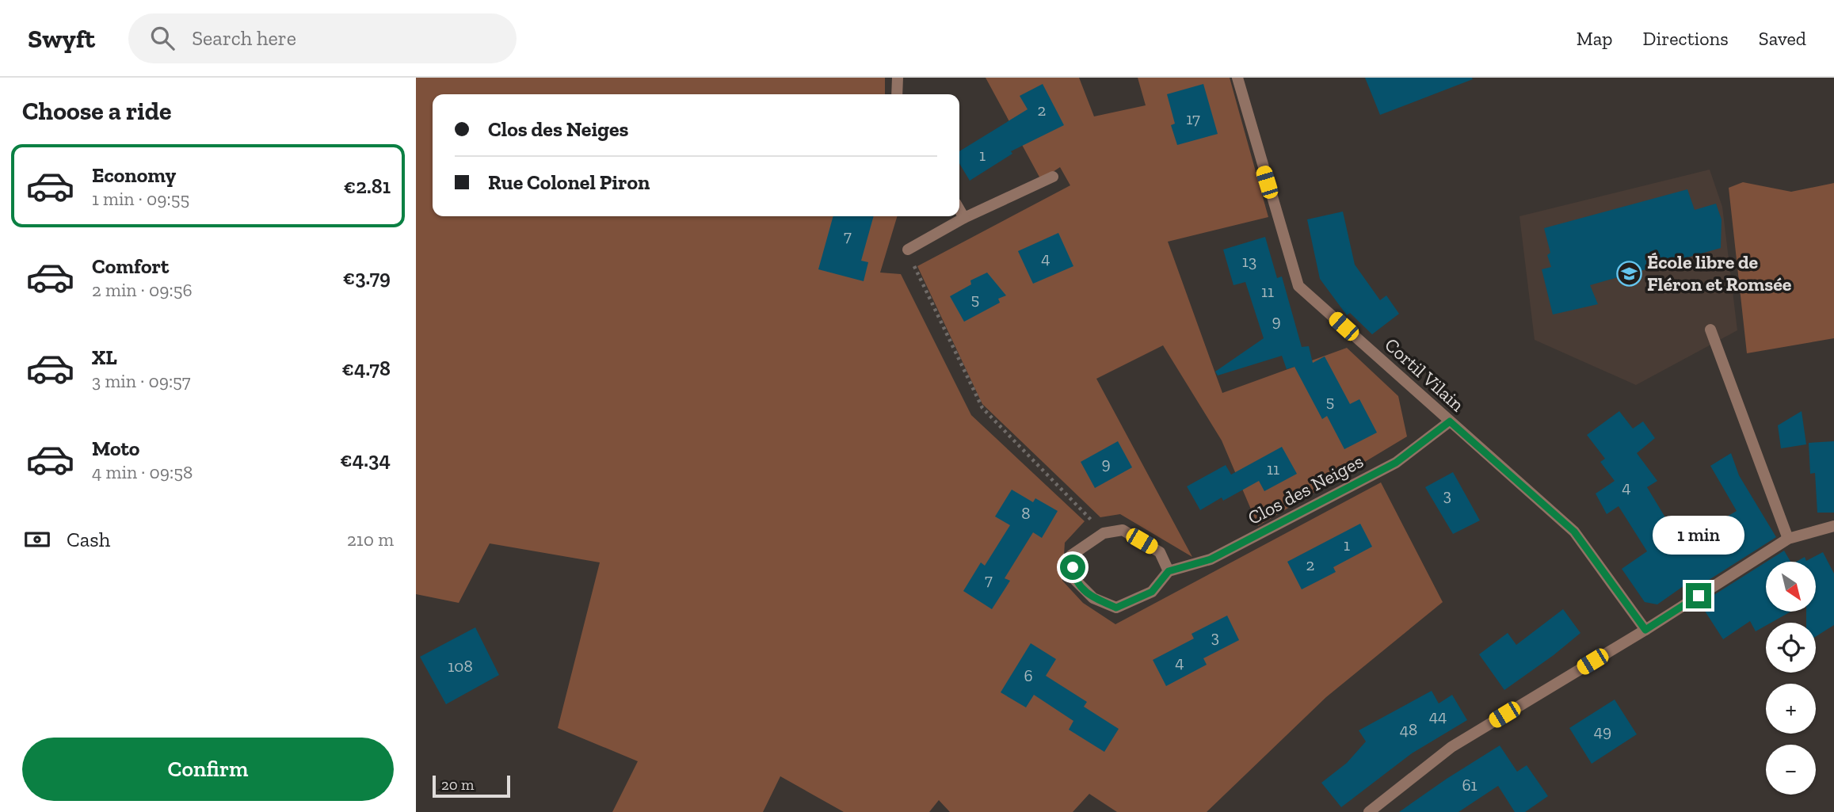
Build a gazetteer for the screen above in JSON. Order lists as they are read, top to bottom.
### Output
{
  "streets": {
    "street": ["Cortil Vilain", "Clos des Neiges"]
  },
  "crossings": [
    ["Cortil Vilain", "Clos des Neiges"]
  ],
  "places": {
    "school or university": ["École libre de Fléron et Romsée"]
  },
  "house_numbers": [
    "2",
    "17",
    "1",
    "7",
    "4",
    "13",
    "11",
    "5",
    "9",
    "5",
    "9",
    "11",
    "4",
    "3",
    "8",
    "1",
    "2",
    "7",
    "3",
    "4",
    "108",
    "6",
    "44",
    "48",
    "49",
    "61"
  ],
  "scale_bar": "20 m",
  "north": "bottom right",
  "page": {
    "header": "Swyft",
    "search": "Search here",
    "nav": ["Map", "Directions", "Saved"],
    "heading": "Choose a ride",
    "banner": ["Clos des Neiges", "Rue Colonel Piron"],
    "list": [
      {
        "name": "Economy",
        "note": "1 min · 09:55",
        "value": "€2.81"
      },
      {
        "name": "Comfort",
        "note": "2 min · 09:56",
        "value": "€3.79"
      },
      {
        "name": "XL",
        "note": "3 min · 09:57",
        "value": "€4.78"
      },
      {
        "name": "Moto",
        "note": "4 min · 09:58",
        "value": "€4.34"
      }
    ],
    "pay": ["Cash", "210 m"],
    "bubble": "1 min",
    "map_buttons": ["+", "−"],
    "buttons": "Confirm",
    "scale": "20 m"
  }
}
